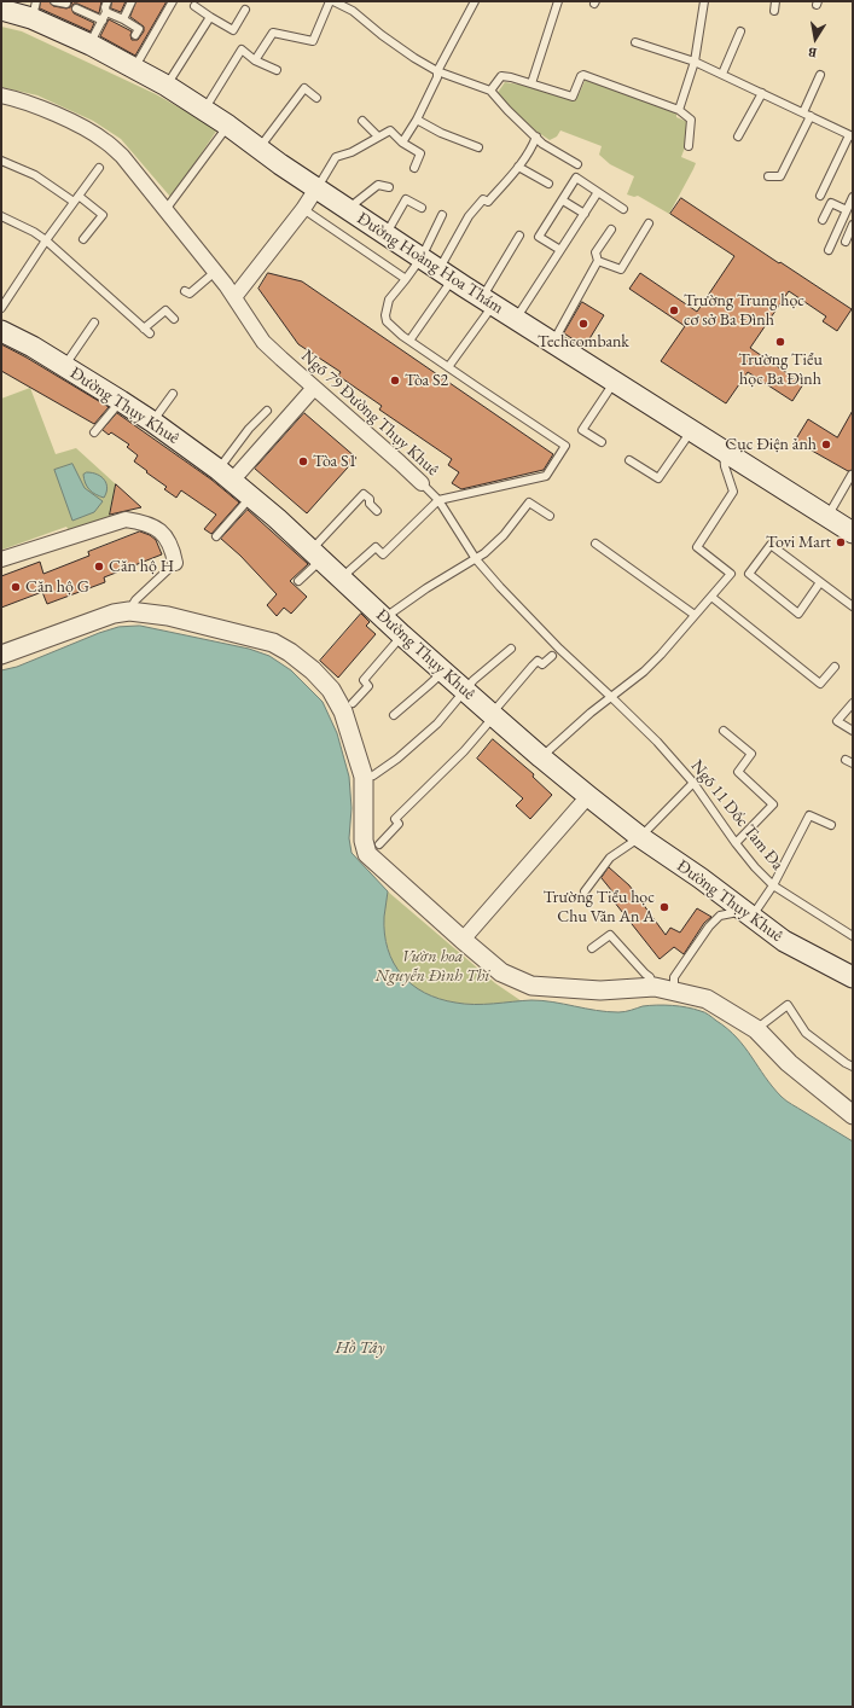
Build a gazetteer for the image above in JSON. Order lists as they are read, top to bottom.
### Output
{
  "streets": {
    "main road": ["Đường Hoàng Hoa Thám", "Đường Thụy Khuê"],
    "street": ["Ngõ 79 Đường Thụy Khuê"],
    "lane": ["Ngõ 11 Dốc Tam Đa"]
  },
  "crossings": [
    ["Ngõ 79 Đường Thụy Khuê", "Ngõ 11 Dốc Tam Đa"]
  ],
  "water": ["Hồ Tây"],
  "parks": ["Vườn hoa Nguyễn Đình Thi"],
  "places": [
    "Trường Trung học cơ sở Ba Đình",
    "Techcombank",
    "Trường Tiểu học Ba Đình",
    "Tòa S2",
    "Cục Điện ảnh",
    "Tòa S1",
    "Tovi Mart",
    "Căn hộ H",
    "Căn hộ G",
    "Trường Tiểu học Chu Văn An A"
  ],
  "north": "bottom"
}
